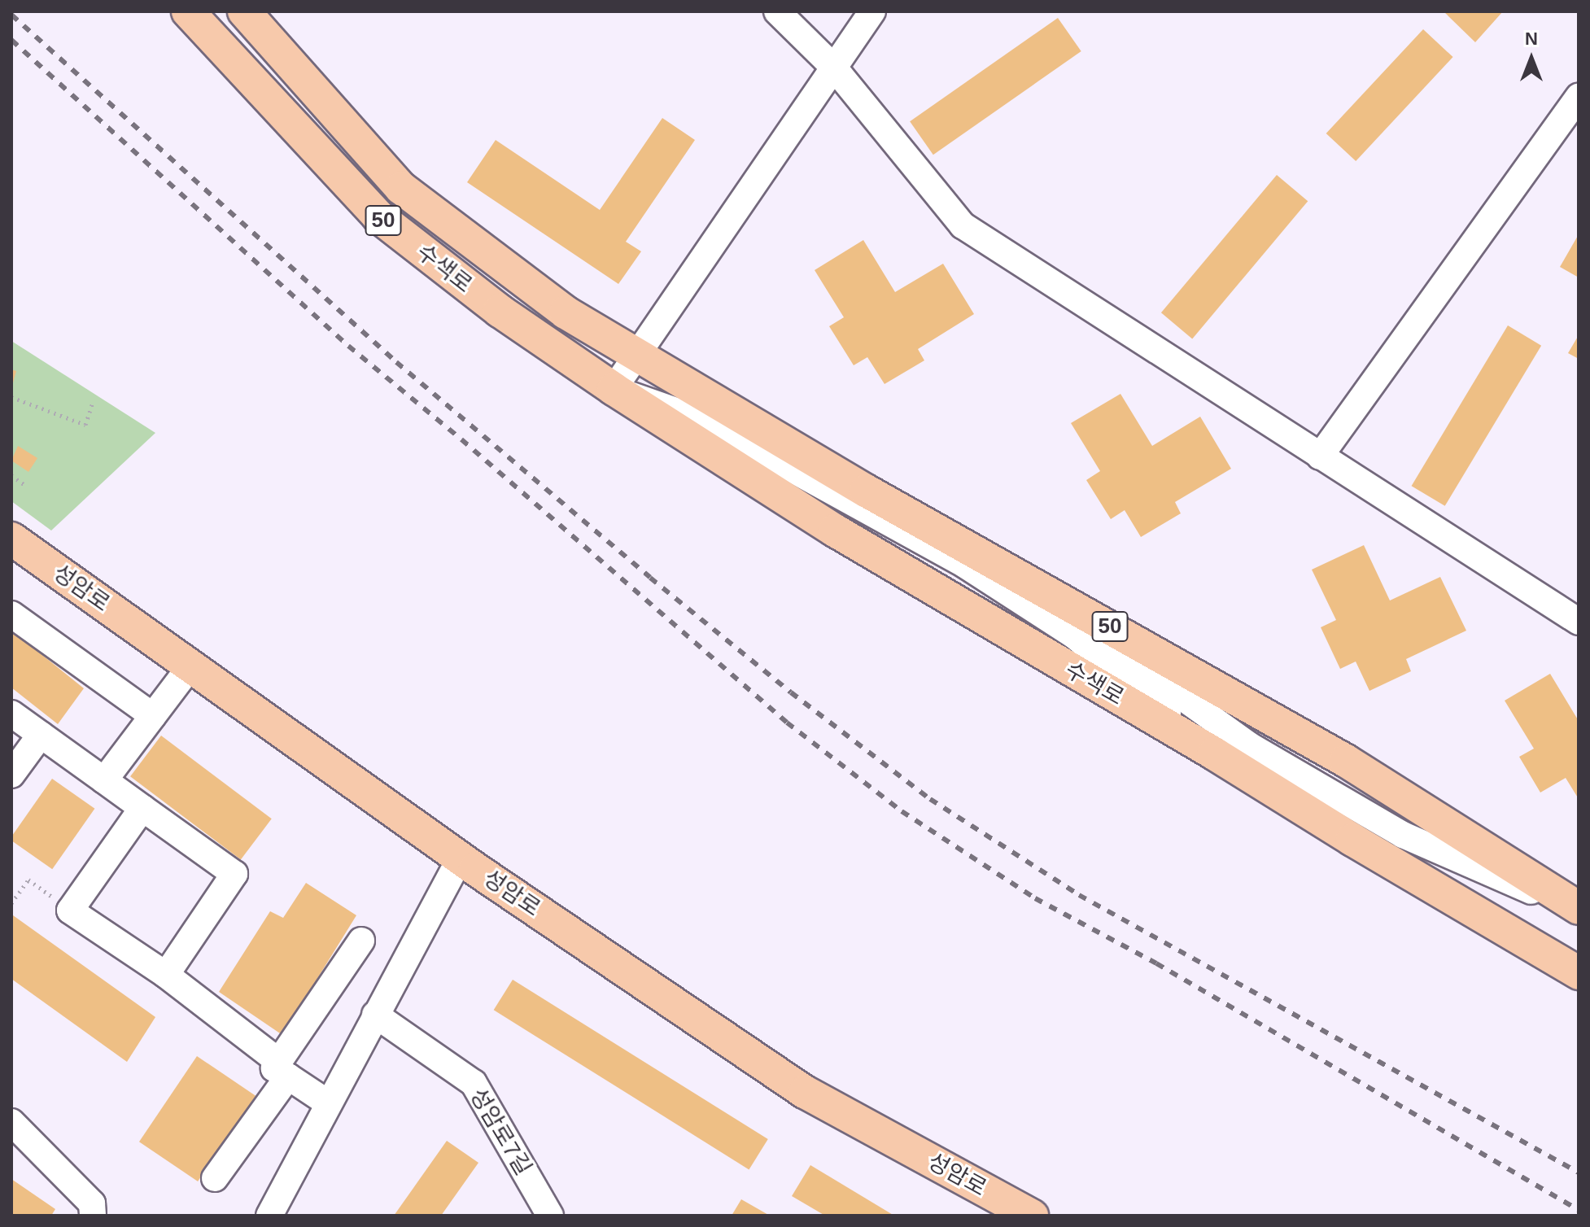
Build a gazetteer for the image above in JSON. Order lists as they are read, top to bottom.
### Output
{
  "streets": {
    "main road": ["50", "수색로", "성암로"],
    "street": ["성암로7길"]
  },
  "north": "top"
}
